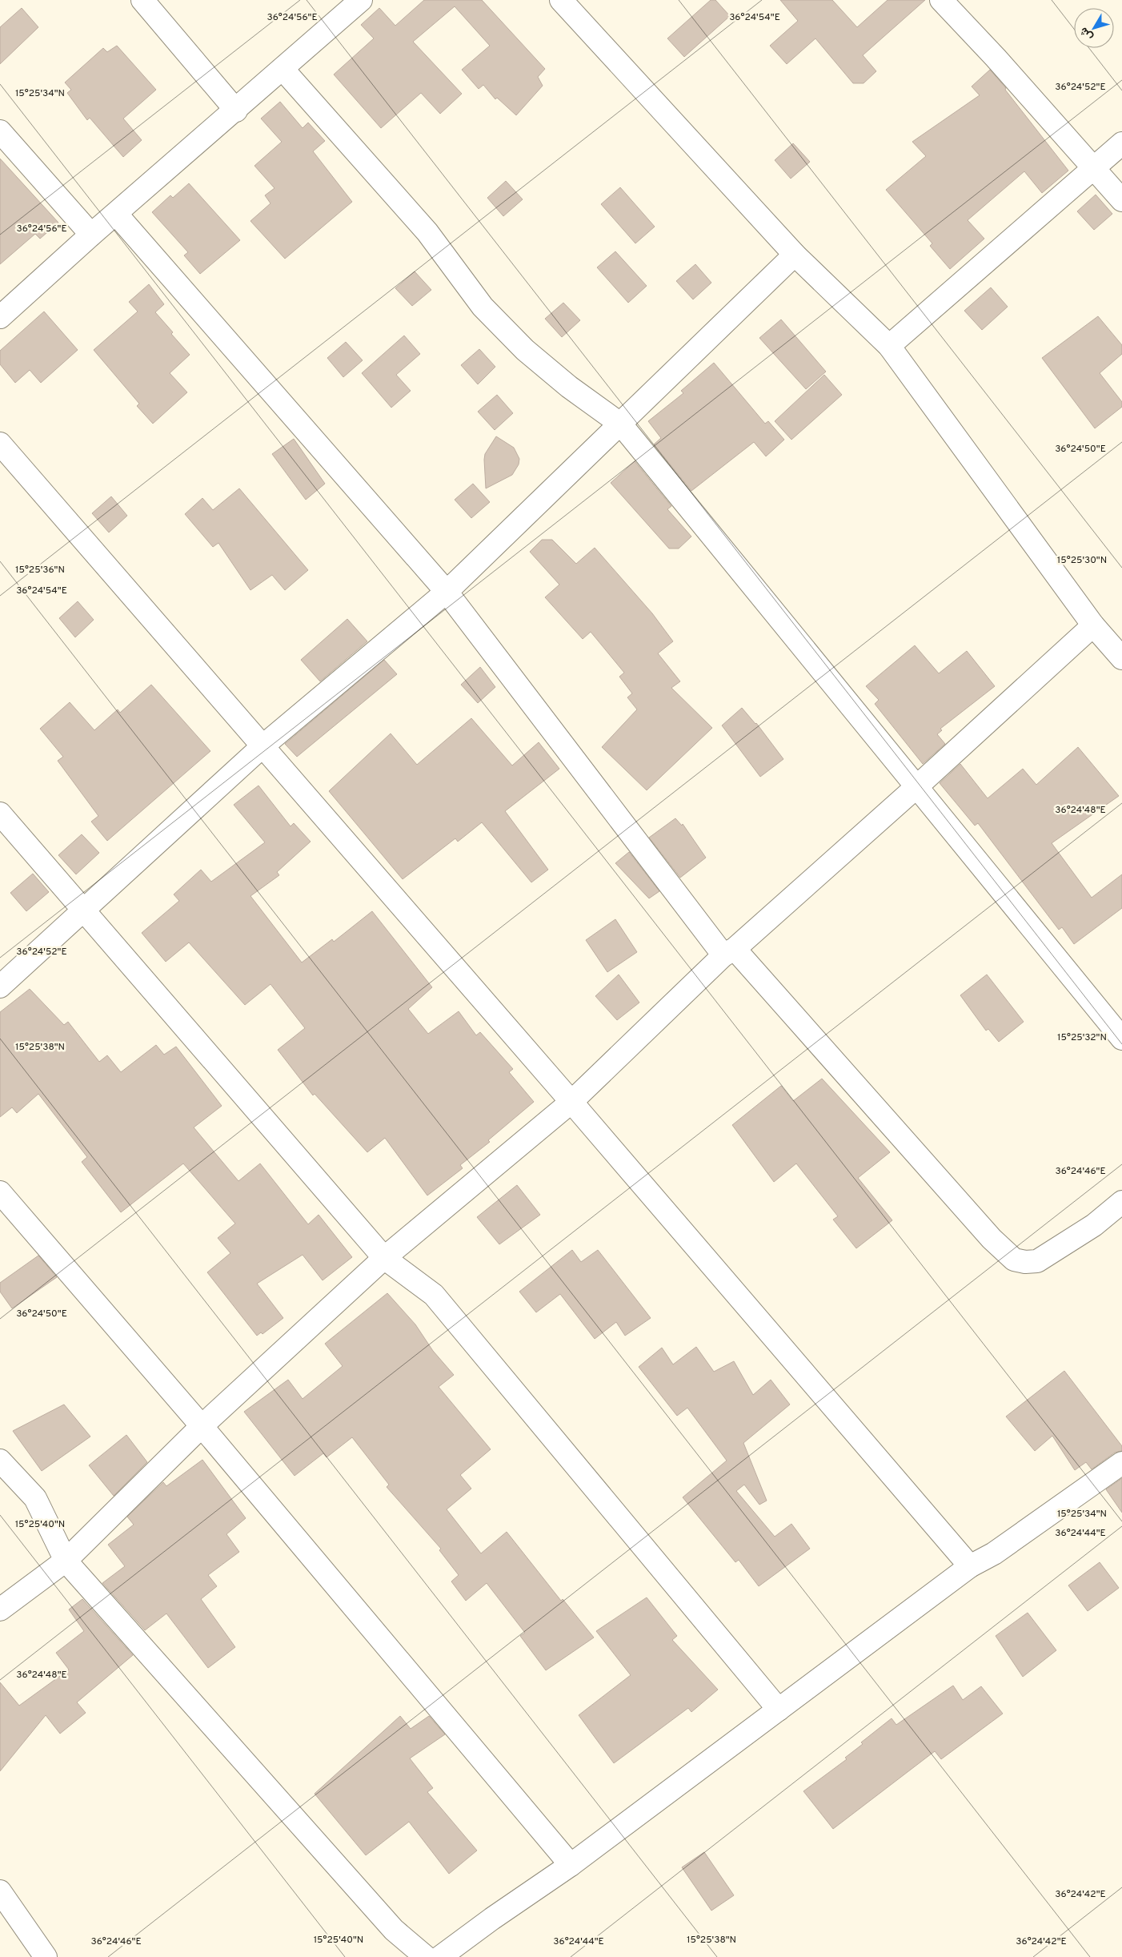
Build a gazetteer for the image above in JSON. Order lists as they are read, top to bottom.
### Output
{
  "north": "bottom left",
  "coordinates": [
    "36°24'56\"E",
    "36°24'54\"E",
    "36°24'52\"E",
    "15°25'34\"N",
    "36°24'50\"E",
    "15°25'30\"N",
    "15°25'36\"N",
    "36°24'48\"E",
    "15°25'32\"N",
    "15°25'38\"N",
    "36°24'46\"E",
    "15°25'40\"N",
    "36°24'44\"E",
    "36°24'42\"E"
  ]
}
